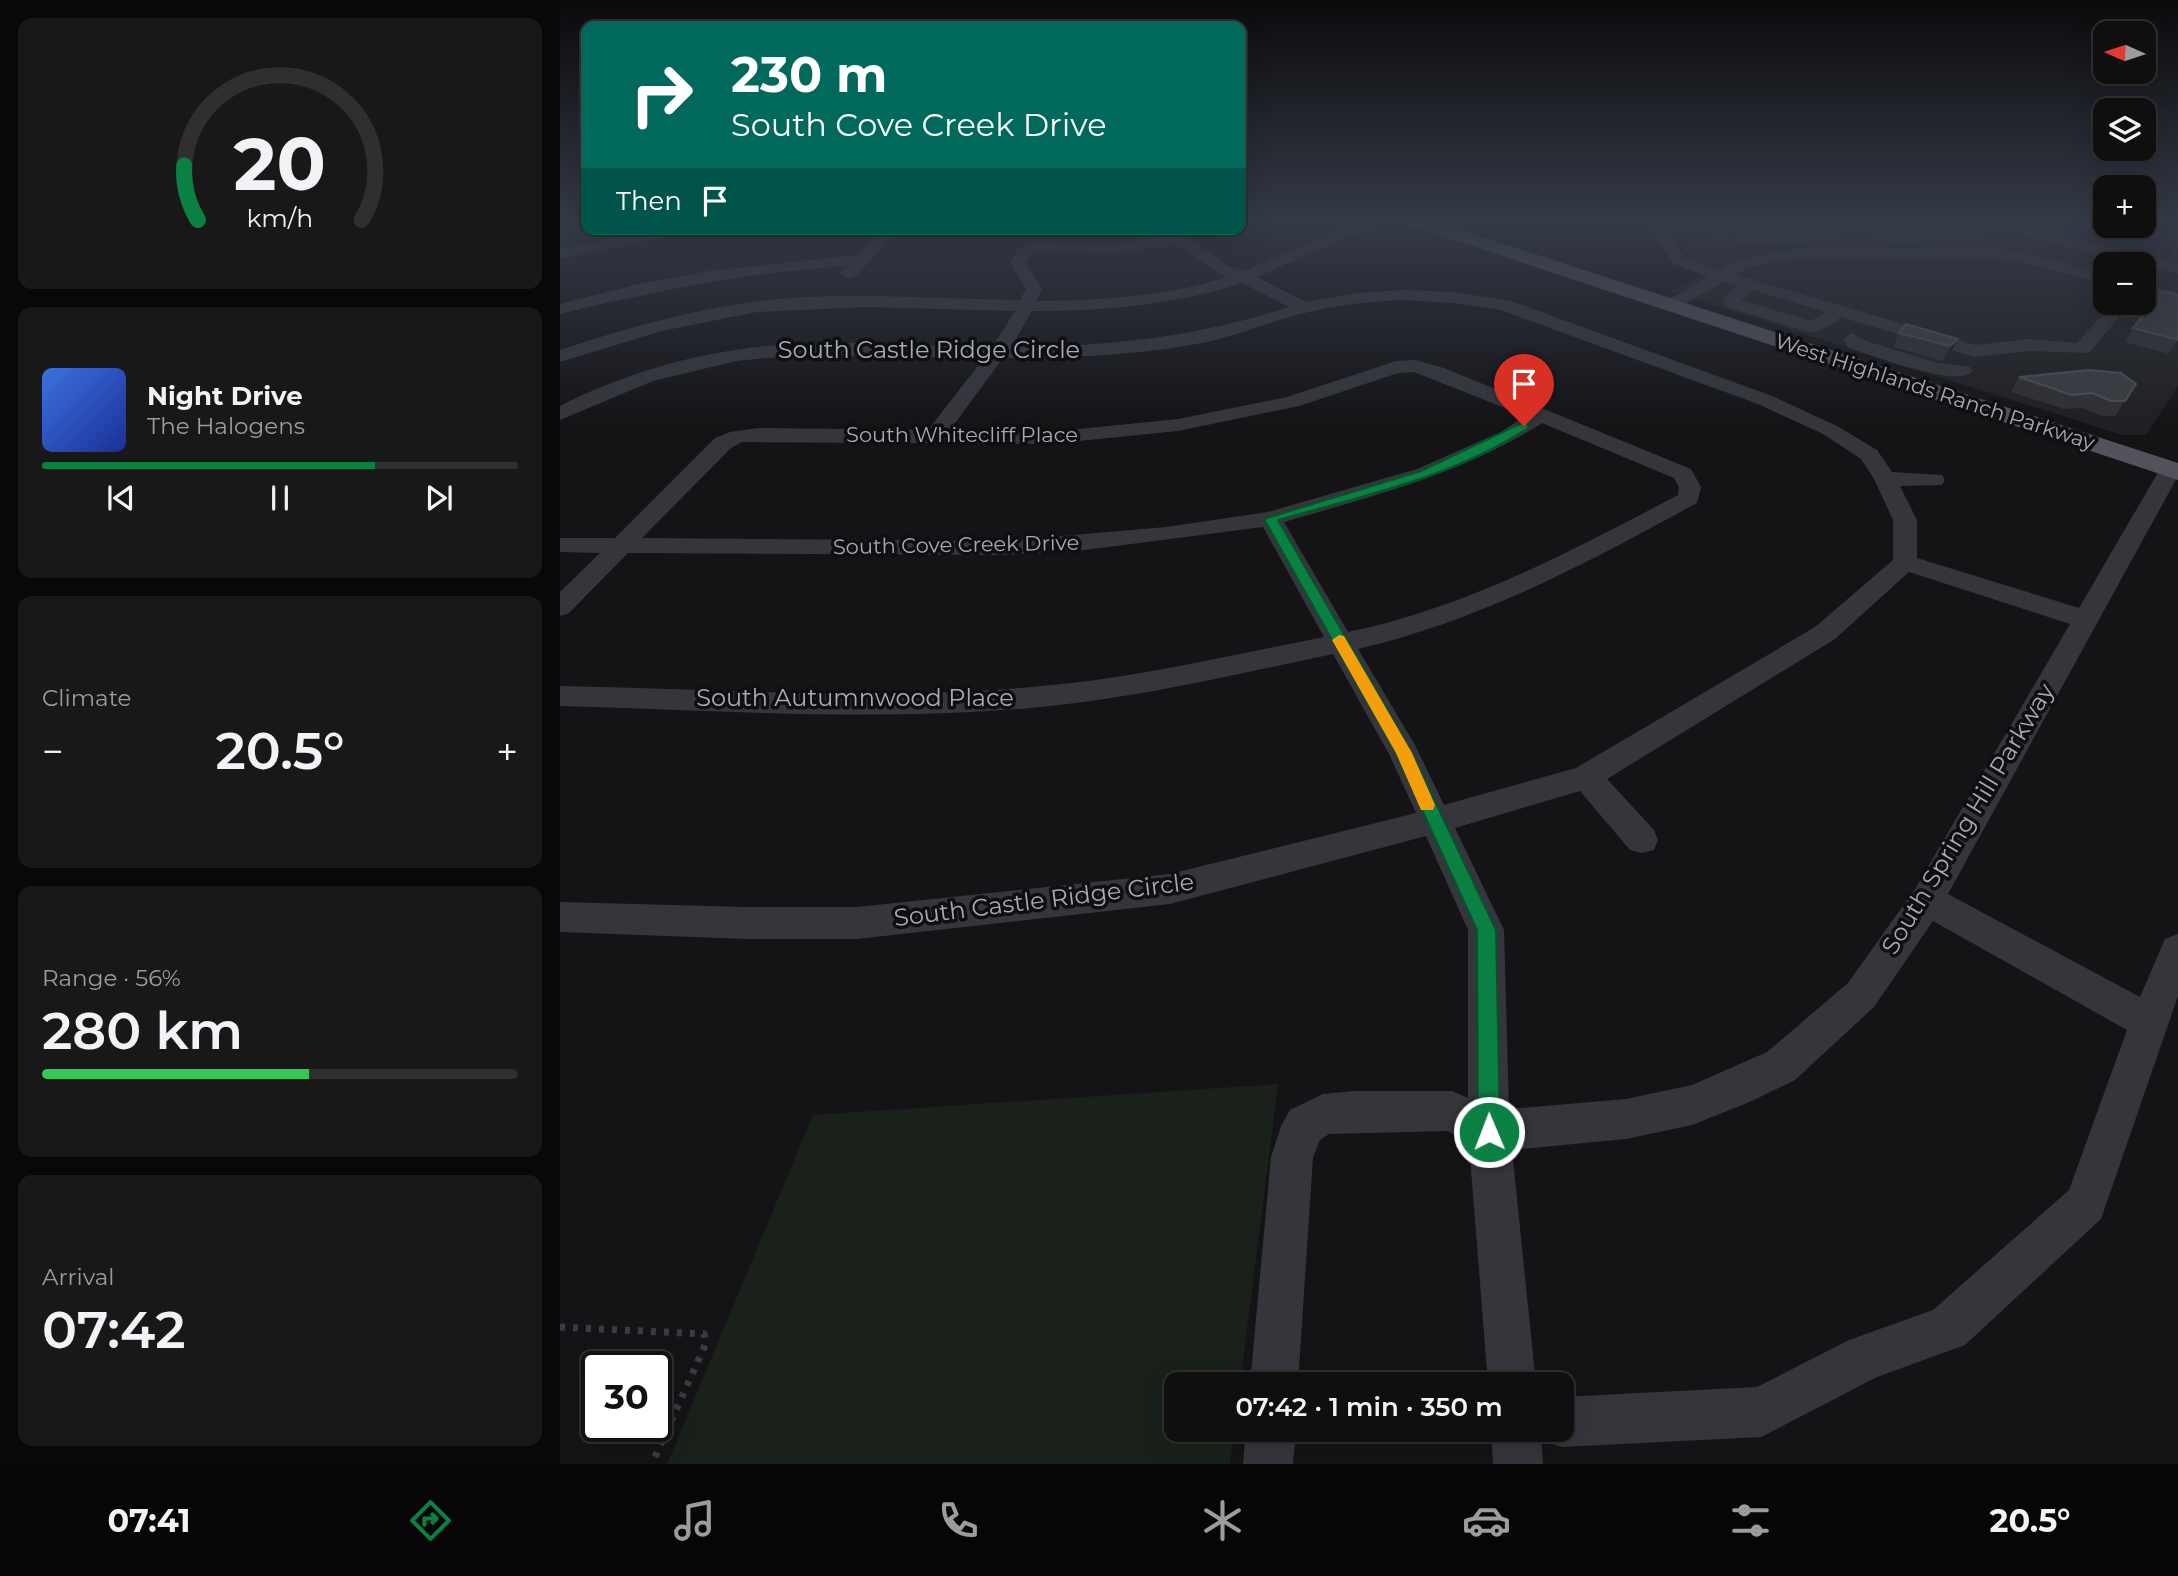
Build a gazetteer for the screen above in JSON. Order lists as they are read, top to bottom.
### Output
{
  "streets": {
    "main road": ["West Highlands Ranch Parkway"],
    "street": [
      "South Castle Ridge Circle",
      "South Whitecliff Place",
      "South Cove Creek Drive",
      "South Autumnwood Place",
      "South Spring Hill Parkway"
    ]
  },
  "crossings": [
    ["West Highlands Ranch Parkway", "South Spring Hill Parkway"],
    ["South Whitecliff Place", "South Cove Creek Drive"],
    ["South Whitecliff Place", "South Autumnwood Place"],
    ["South Cove Creek Drive", "South Autumnwood Place"]
  ],
  "north": "left",
  "page": {
    "map_buttons": ["+", "−"],
    "turn": ["230 m", "South Cove Creek Drive"],
    "then": "Then",
    "song": ["Night Drive", "The Halogens"],
    "tile": [
      "Climate",
      ["Range · 56%", "280 km"],
      ["Arrival", "07:42"]
    ],
    "heat": ["−", "20.5°", "+"],
    "limit": "30",
    "trip": "07:42 · 1 min · 350 m",
    "tabs": ["07:41", "20.5°"],
    "gauge": ["20", "km/h"]
  }
}
